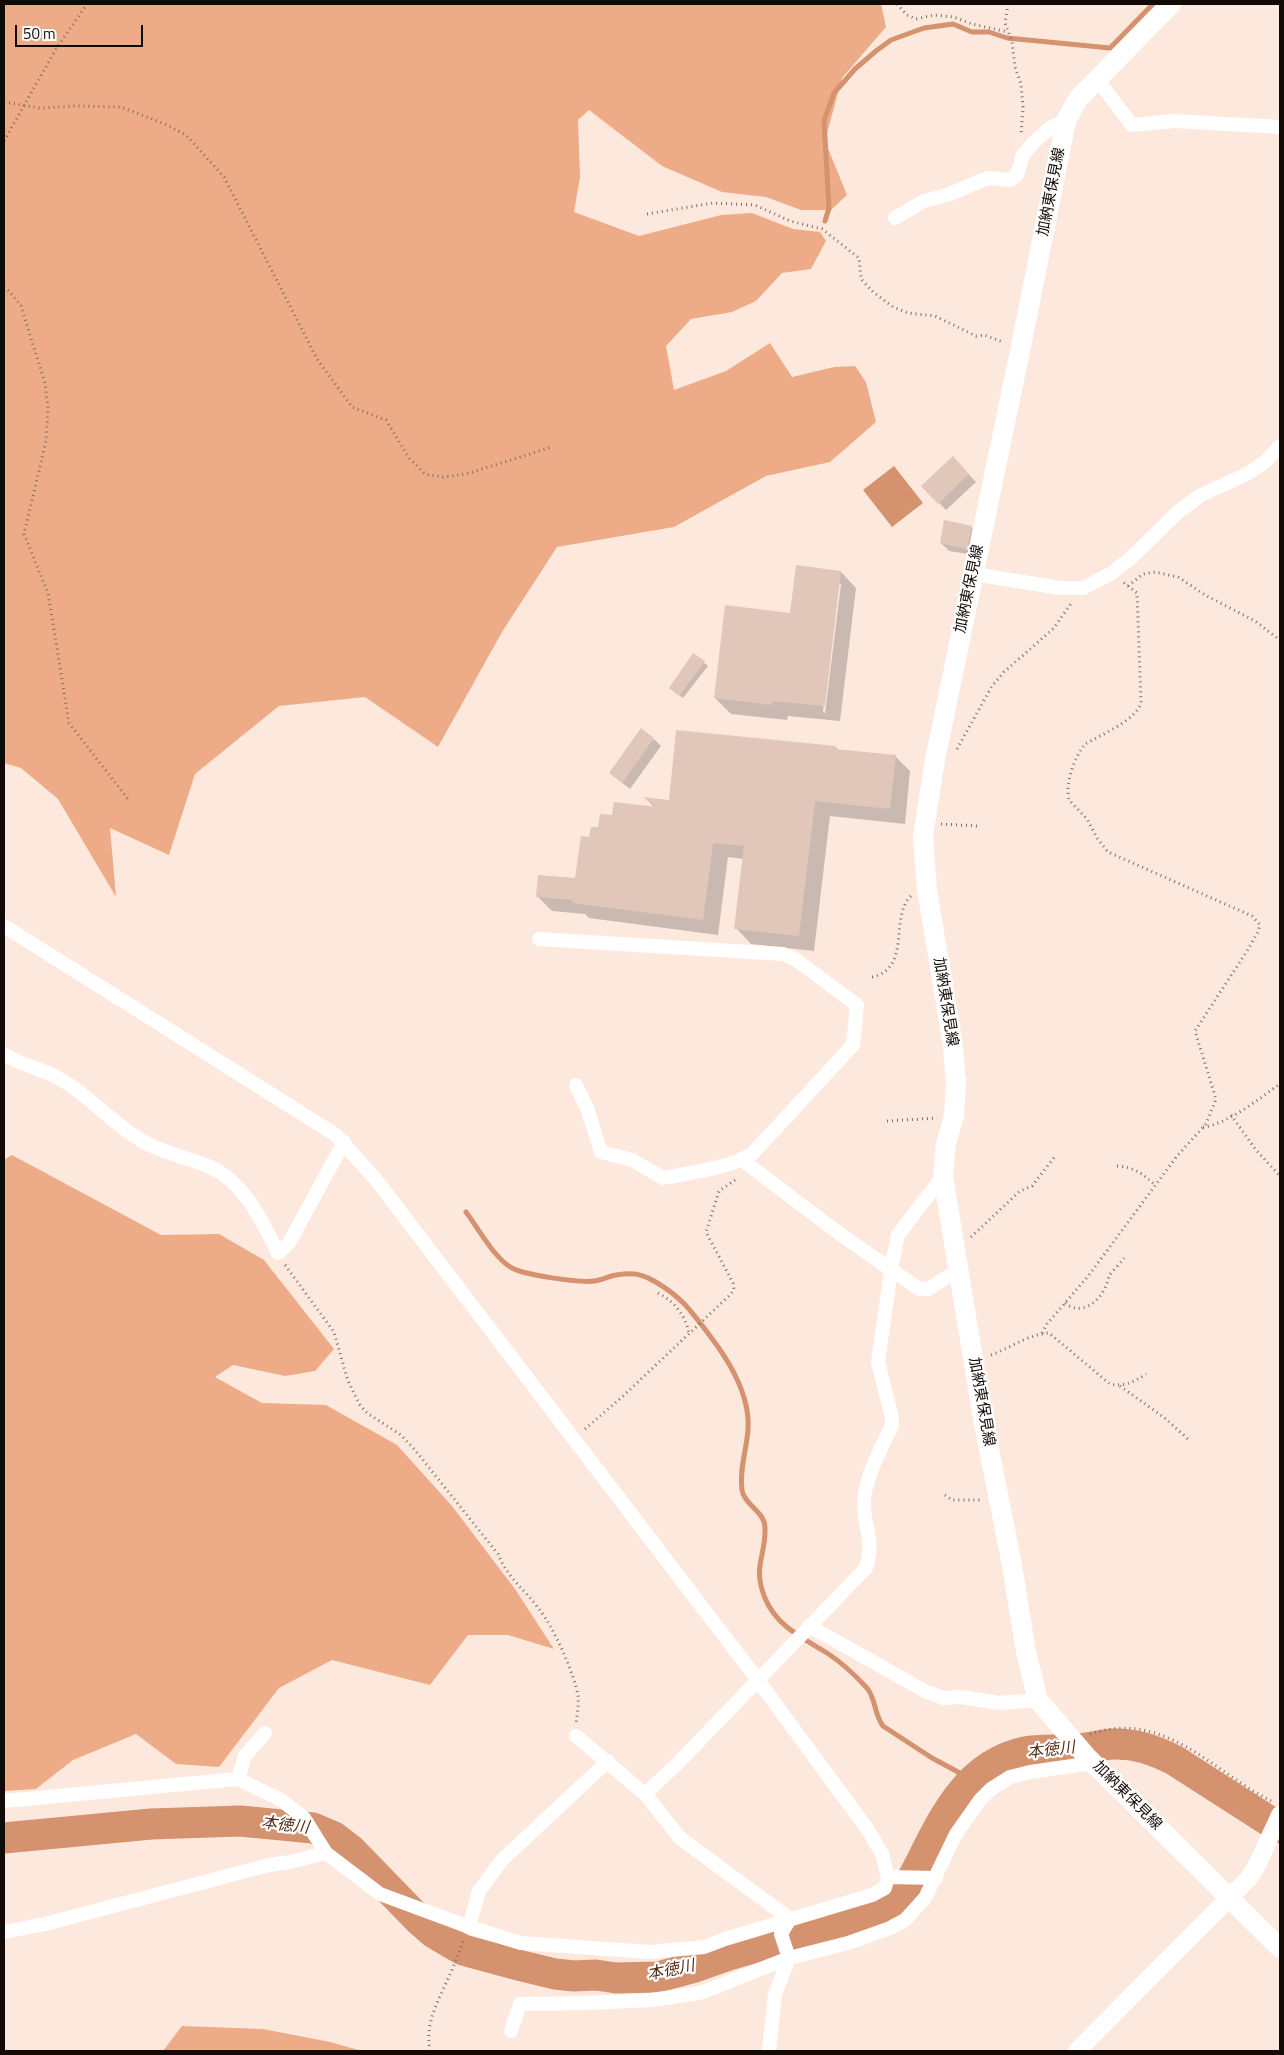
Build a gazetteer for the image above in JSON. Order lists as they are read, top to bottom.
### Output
{
  "streets": {
    "main road": ["加納東保見線"]
  },
  "water": ["本徳川"],
  "scale_bar": "50 m"
}
